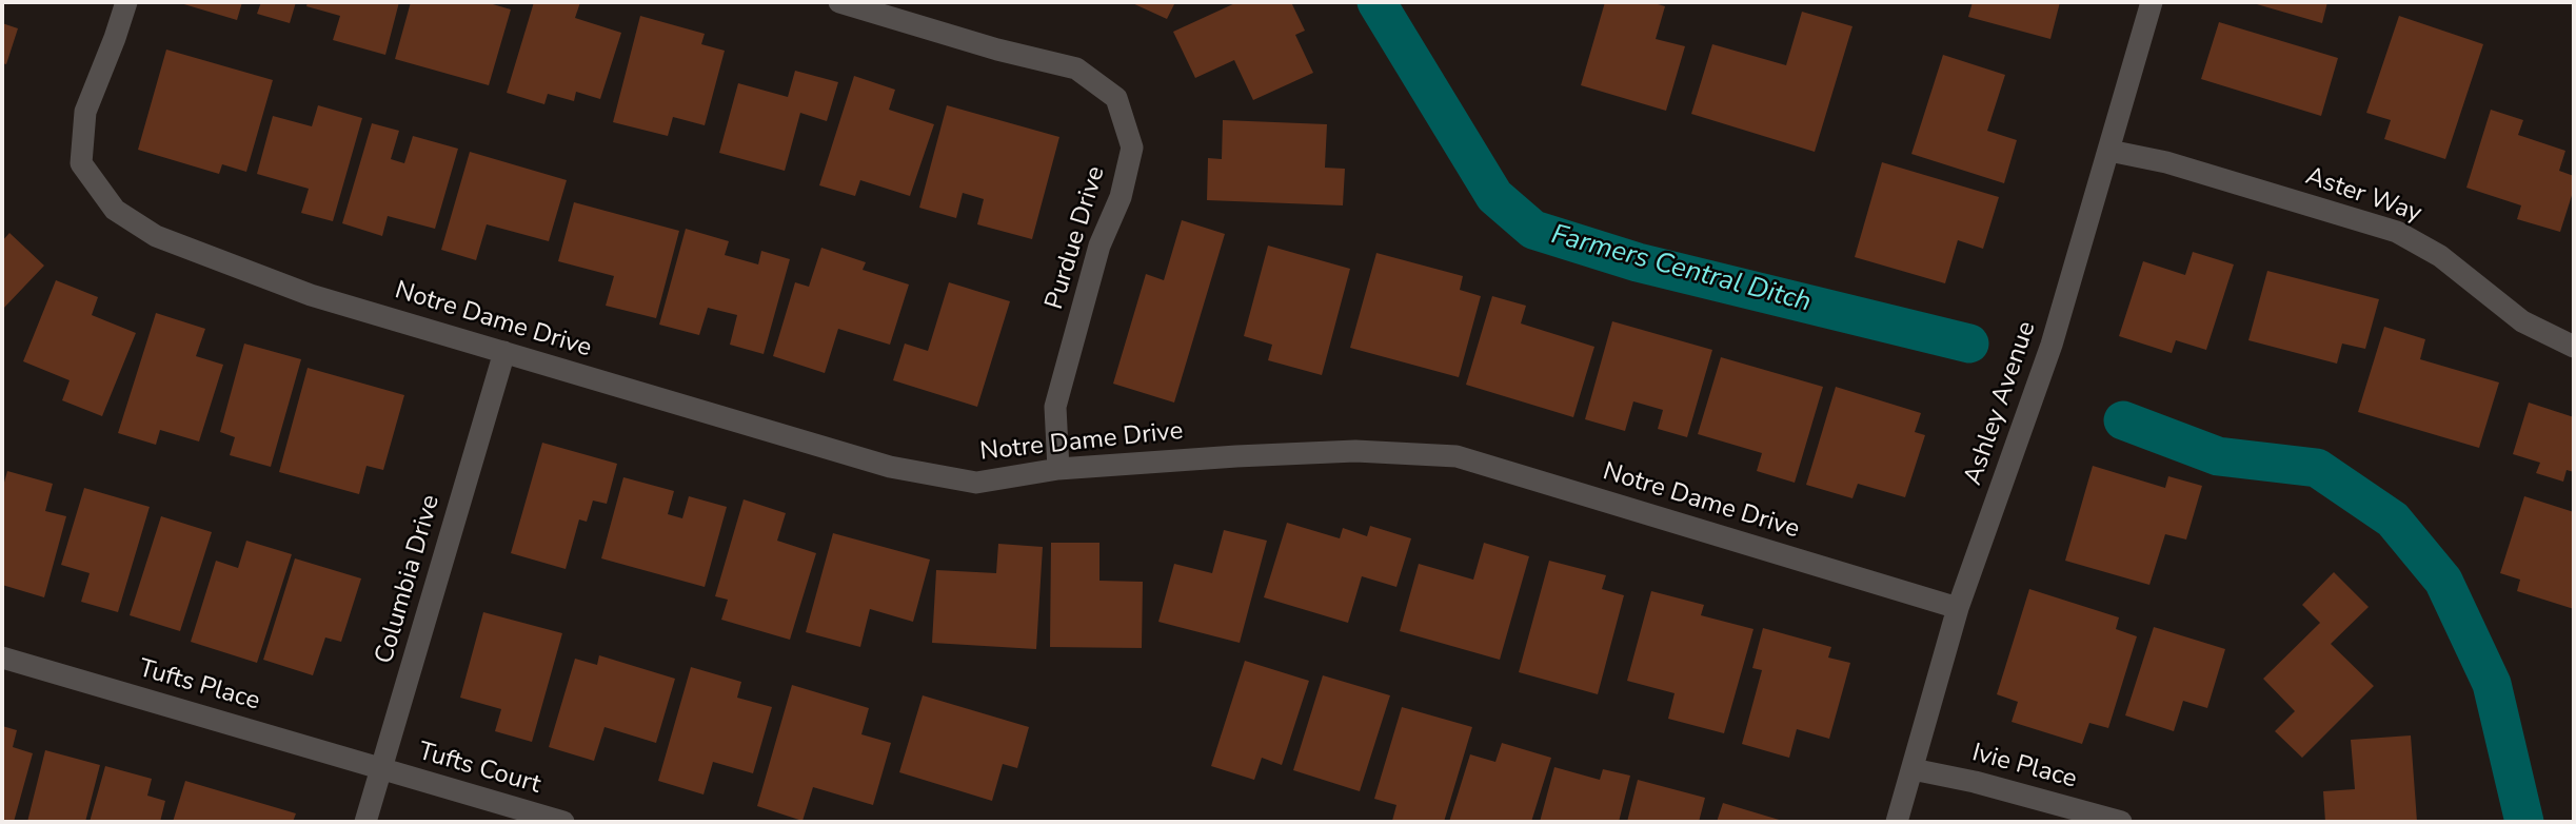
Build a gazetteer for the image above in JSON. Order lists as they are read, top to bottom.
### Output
{
  "streets": {
    "street": [
      "Aster Way",
      "Purdue Drive",
      "Notre Dame Drive",
      "Ashley Avenue",
      "Columbia Drive",
      "Tufts Place",
      "Ivie Place",
      "Tufts Court"
    ]
  },
  "crossings": [
    ["Aster Way", "Ashley Avenue"],
    ["Purdue Drive", "Notre Dame Drive"],
    ["Notre Dame Drive", "Ashley Avenue"],
    ["Notre Dame Drive", "Columbia Drive"],
    ["Ashley Avenue", "Ivie Place"],
    ["Columbia Drive", "Tufts Place"],
    ["Columbia Drive", "Tufts Court"],
    ["Tufts Place", "Tufts Court"]
  ],
  "water": ["Farmers Central Ditch"]
}
